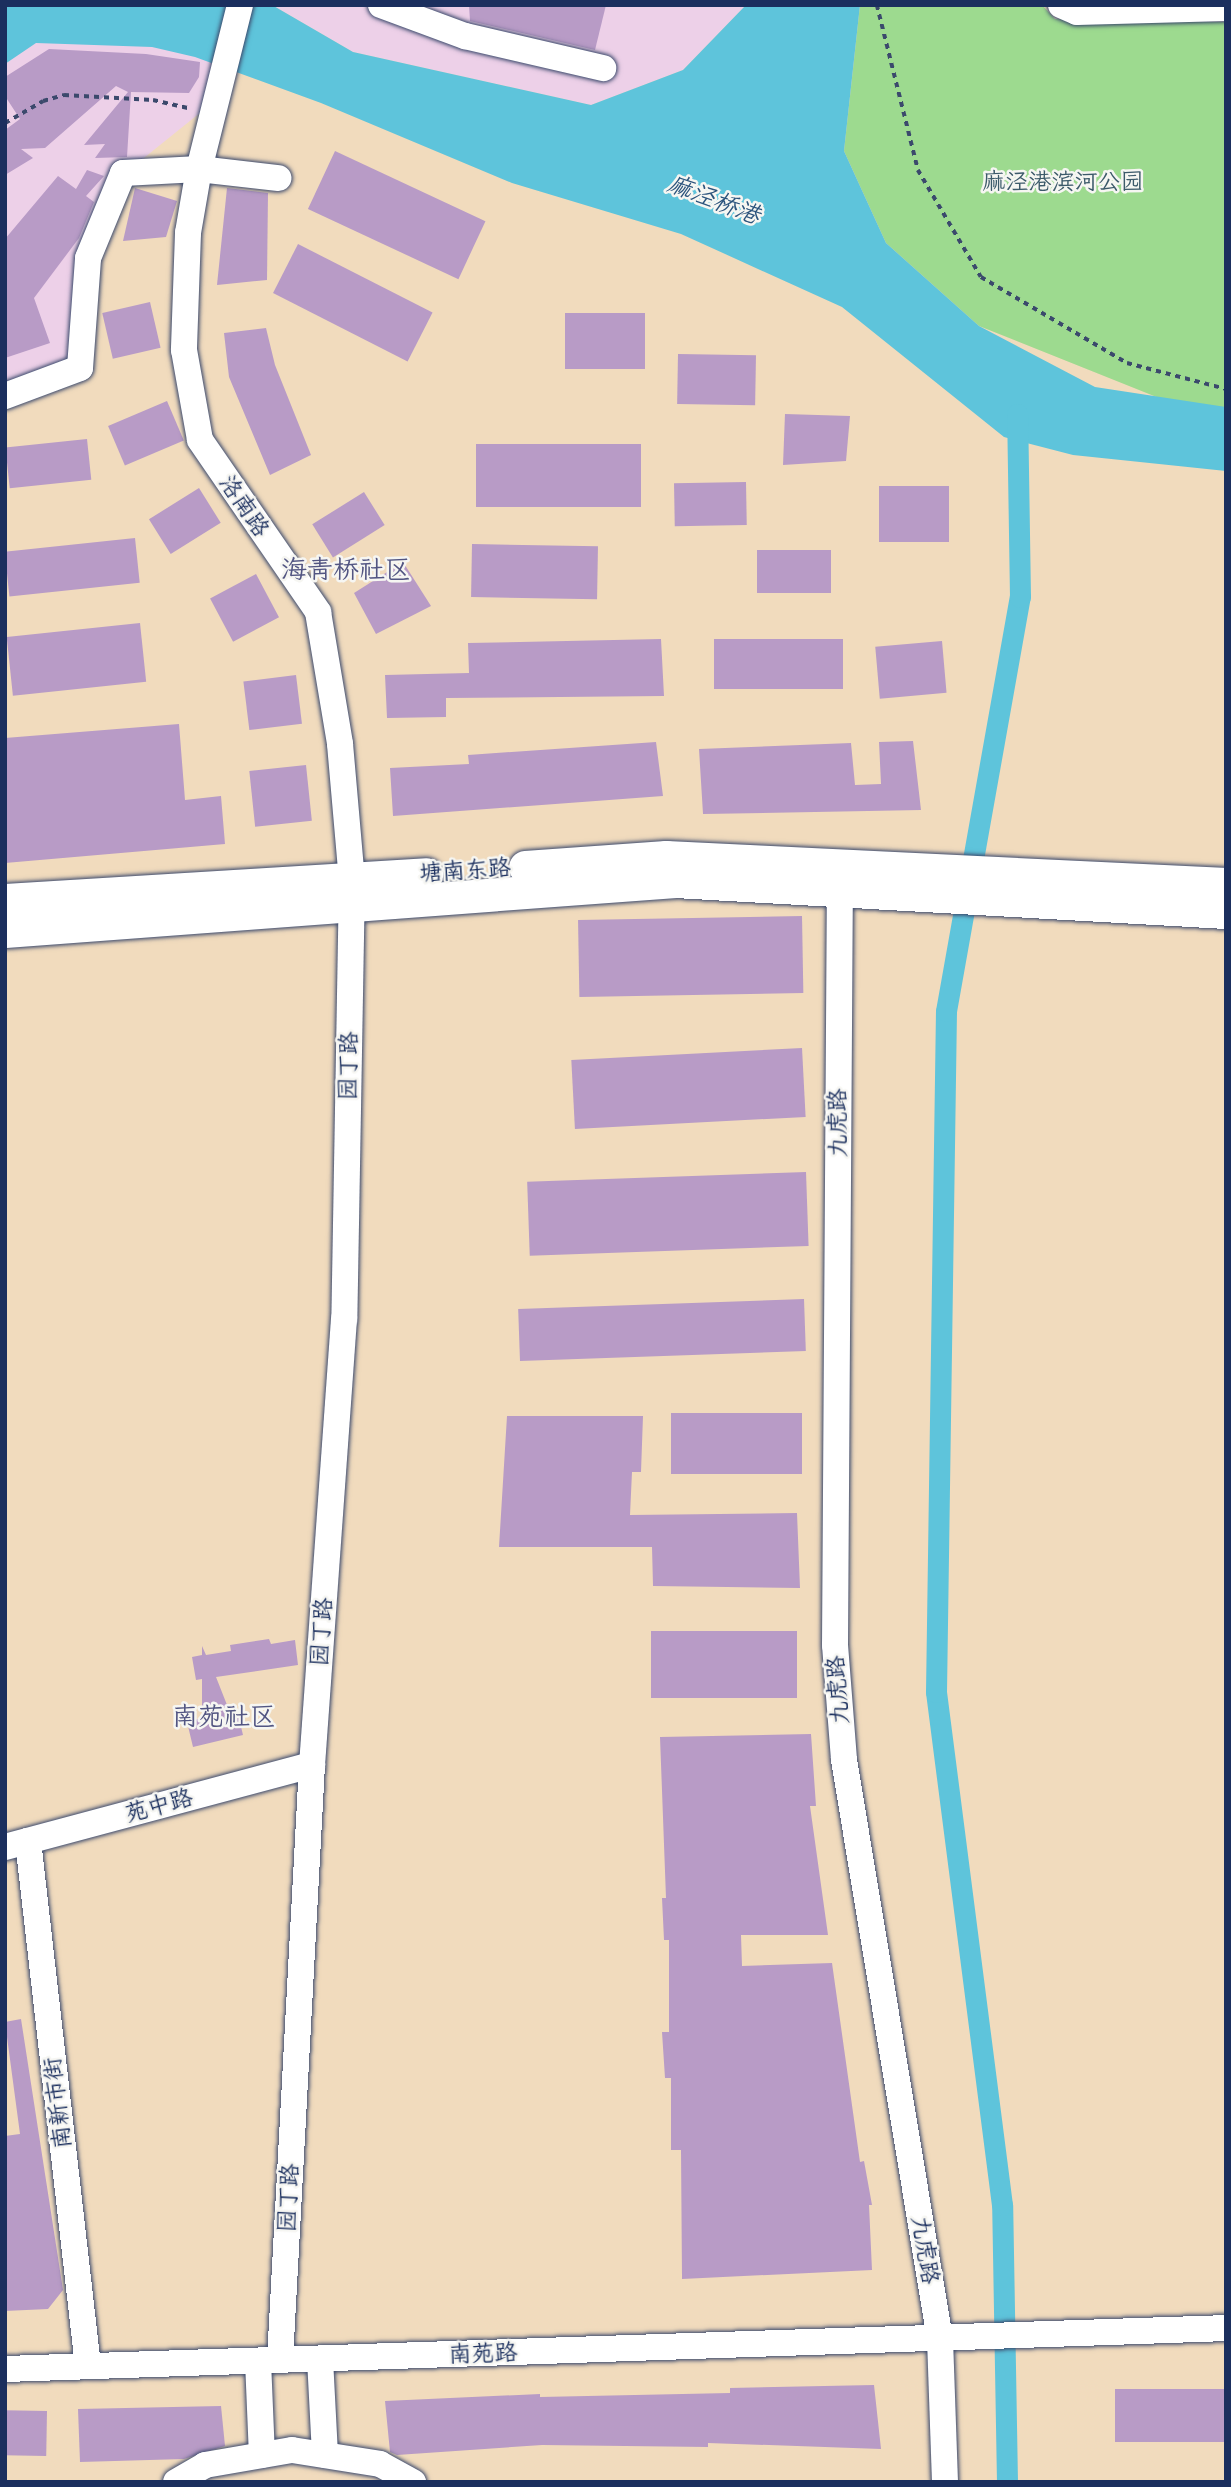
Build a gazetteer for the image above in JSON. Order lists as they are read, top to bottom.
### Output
{
  "streets": {
    "main road": ["塘南东路"],
    "street": [
      "洛南路",
      "园丁路",
      "九虎路",
      "苑中路",
      "南新市街",
      "南苑路"
    ]
  },
  "crossings": [
    ["洛南路", "塘南东路"],
    ["洛南路", "园丁路"],
    ["塘南东路", "园丁路"],
    ["塘南东路", "九虎路"],
    ["园丁路", "苑中路"],
    ["园丁路", "南苑路"],
    ["九虎路", "南苑路"],
    ["苑中路", "南新市街"],
    ["南新市街", "南苑路"]
  ],
  "districts": ["海青桥社区", "南苑社区"],
  "water": ["麻泾桥港"],
  "parks": ["麻泾港滨河公园"]
}
